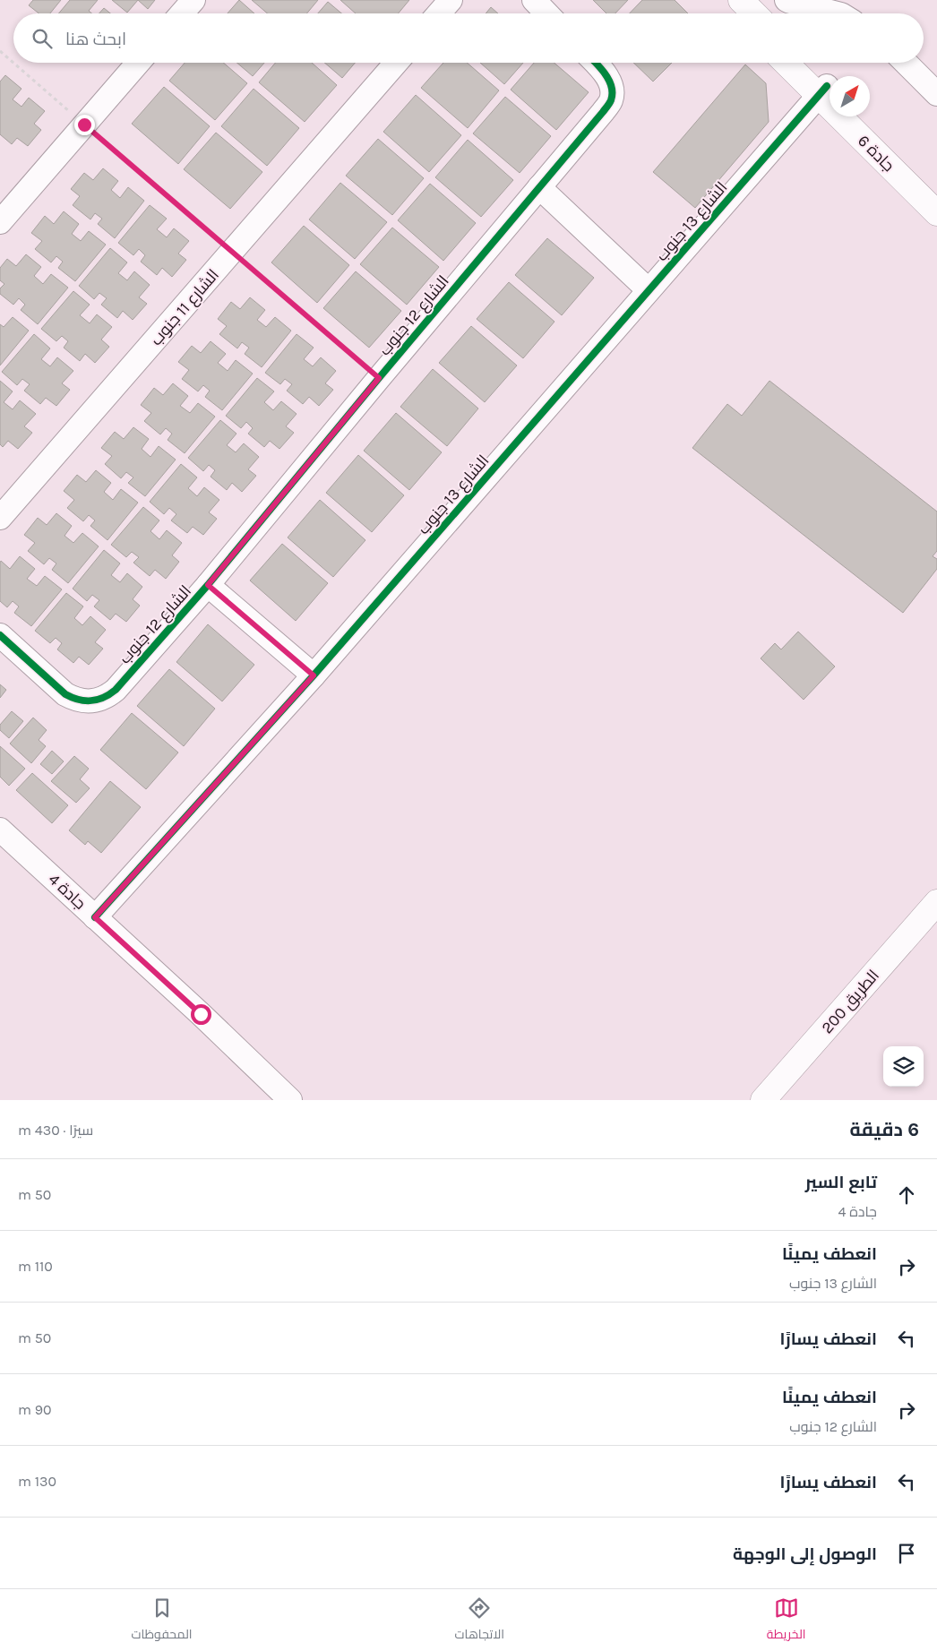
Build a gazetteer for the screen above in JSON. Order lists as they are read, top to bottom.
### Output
{
  "streets": {
    "main road": ["جادة 6", "الطريق 200"],
    "street": [
      "الشارع 13 جنوب",
      "الشارع 11 جنوب",
      "الشارع 12 جنوب",
      "جادة 4"
    ]
  },
  "crossings": [
    ["جادة 6", "الشارع 13 جنوب"],
    ["الشارع 13 جنوب", "جادة 4"]
  ],
  "north": "top right",
  "page": {
    "search": "ابحث هنا",
    "heading": ["6 دقيقة", "سيرًا · 430 m"],
    "list": [
      ["تابع السير", "جادة 4", "50 m"],
      ["انعطف يمينًا", "الشارع 13 جنوب", "110 m"],
      ["انعطف يسارًا", "50 m"],
      ["انعطف يمينًا", "الشارع 12 جنوب", "90 m"],
      ["انعطف يسارًا", "130 m"],
      "الوصول إلى الوجهة"
    ],
    "nav": ["الخريطة", "الاتجاهات", "المحفوظات"]
  }
}
